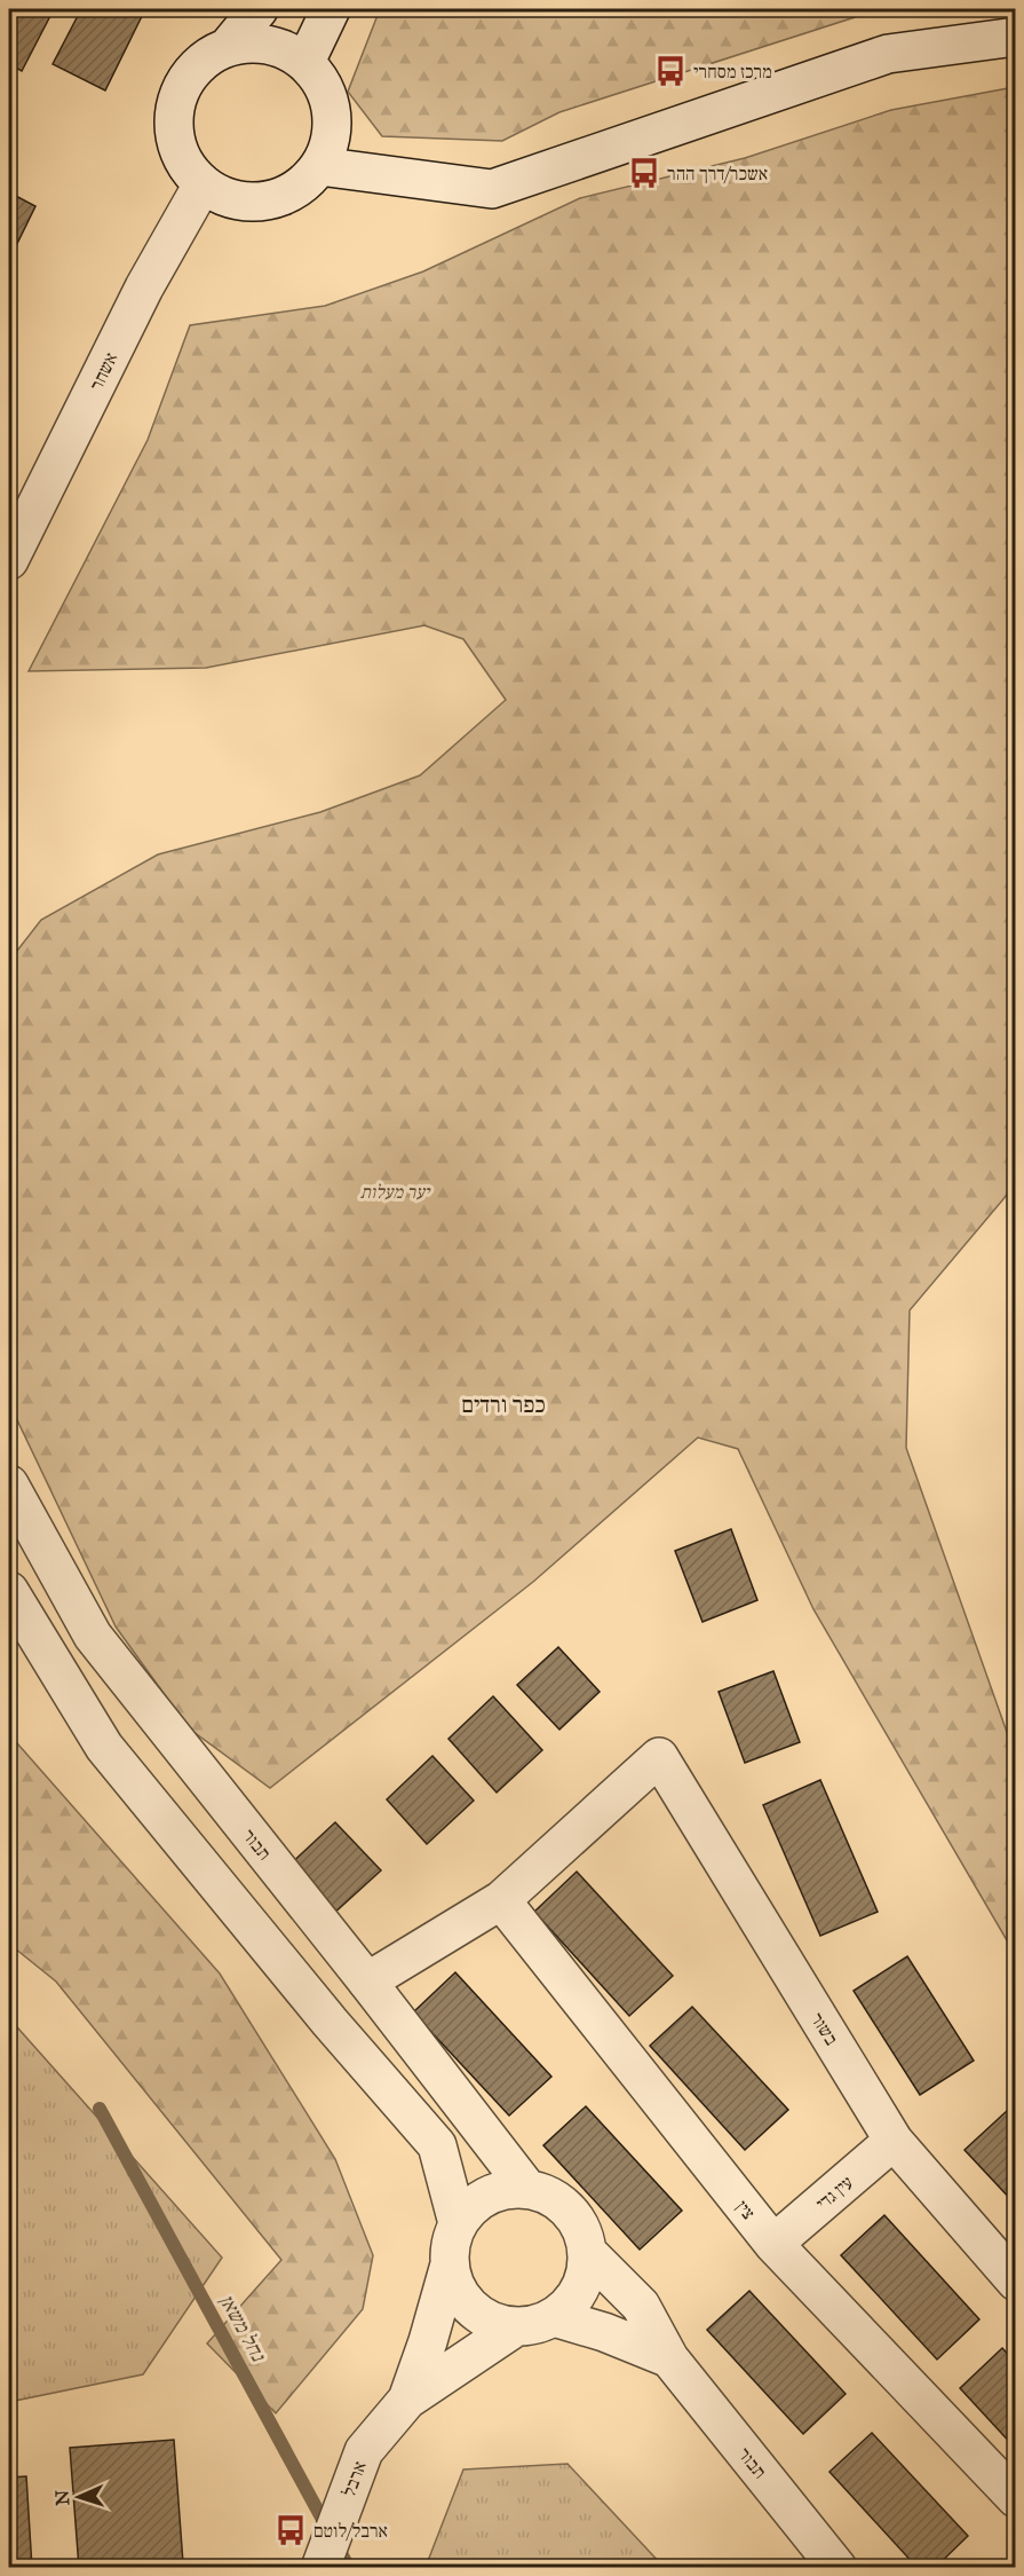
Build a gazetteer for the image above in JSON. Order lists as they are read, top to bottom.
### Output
{
  "streets": {
    "street": [
      "אשחר",
      "תבור",
      "בשור",
      "עין גדי",
      "צין",
      "ארבל"
    ]
  },
  "crossings": [
    ["תבור", "ארבל"],
    ["בשור", "עין גדי"],
    ["בשור", "צין"],
    ["עין גדי", "צין"]
  ],
  "districts": ["כפר ורדים"],
  "water": ["נחל משאן"],
  "parks": ["יער מעלות"],
  "places": {
    "bus stop": ["מרכז מסחרי", "אשכר/דרך ההר", "ארבל/לוטם"]
  },
  "north": "left"
}
